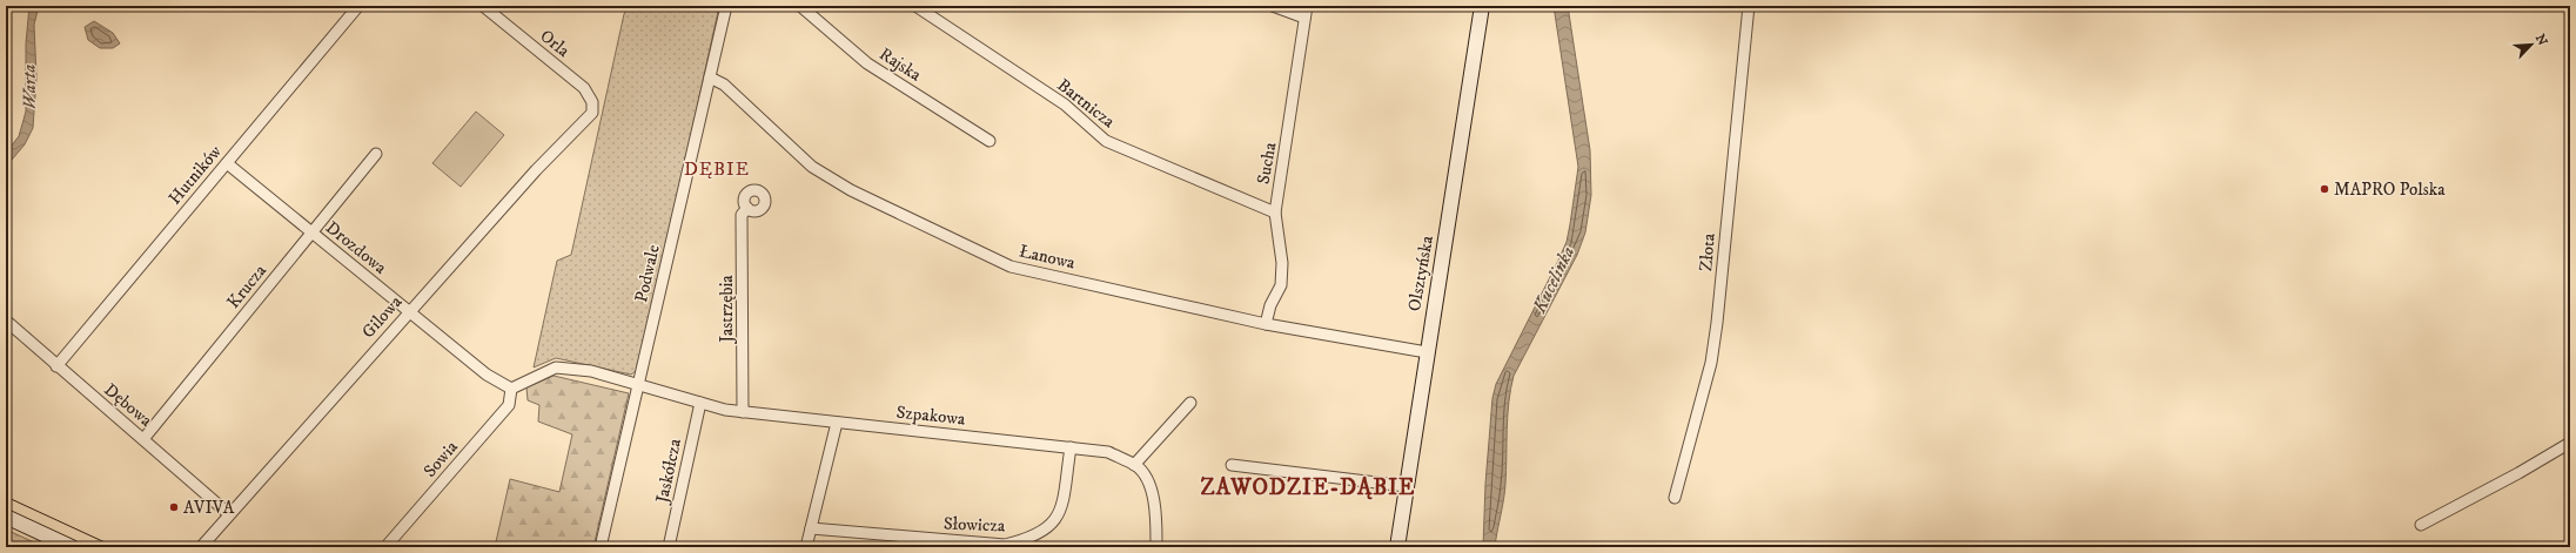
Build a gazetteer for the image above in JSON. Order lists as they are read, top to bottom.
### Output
{
  "streets": {
    "street": [
      "Orla",
      "Rajska",
      "Bartnicza",
      "Sucha",
      "Hutników",
      "Drozdowa",
      "Złota",
      "Łanowa",
      "Podwale",
      "Olsztyńska",
      "Krucza",
      "Jastrzębia",
      "Gilowa",
      "Dębowa",
      "Szpakowa",
      "Sowia",
      "Jaskółcza",
      "Słowicza"
    ]
  },
  "crossings": [
    ["Orla", "Gilowa"],
    ["Bartnicza", "Sucha"],
    ["Sucha", "Łanowa"],
    ["Hutników", "Drozdowa"],
    ["Hutników", "Dębowa"],
    ["Drozdowa", "Krucza"],
    ["Drozdowa", "Gilowa"],
    ["Drozdowa", "Szpakowa"],
    ["Drozdowa", "Sowia"],
    ["Łanowa", "Podwale"],
    ["Łanowa", "Olsztyńska"],
    ["Podwale", "Szpakowa"],
    ["Krucza", "Dębowa"],
    ["Jastrzębia", "Szpakowa"],
    ["Gilowa", "Dębowa"],
    ["Szpakowa", "Sowia"],
    ["Szpakowa", "Jaskółcza"],
    ["Szpakowa", "Słowicza"]
  ],
  "districts": ["DĘBIE", "ZAWODZIE-DĄBIE"],
  "water": ["Warta", "Kucelinka"],
  "places": ["MAPRO Polska", "AVIVA"],
  "north": "top right"
}
